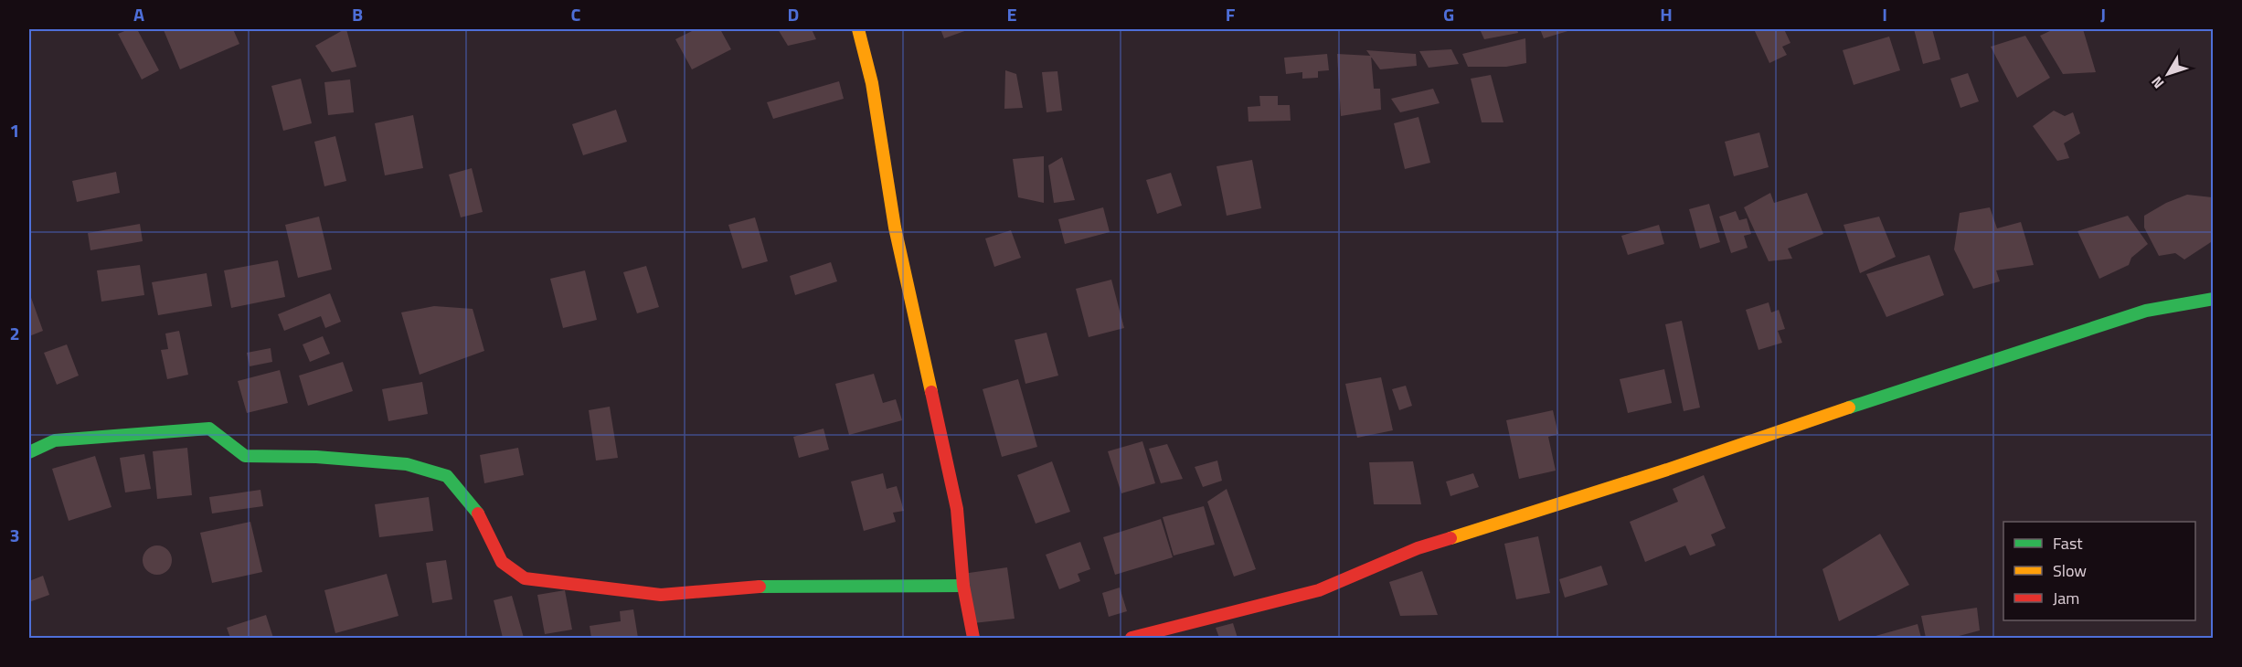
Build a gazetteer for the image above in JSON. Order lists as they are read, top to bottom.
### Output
{
  "legend": ["Fast", "Slow", "Jam"],
  "north": "bottom left",
  "grid": {
    "columns": [
      "A",
      "B",
      "C",
      "D",
      "E",
      "F",
      "G",
      "H",
      "I",
      "J"
    ],
    "rows": ["1", "2", "3"]
  }
}
